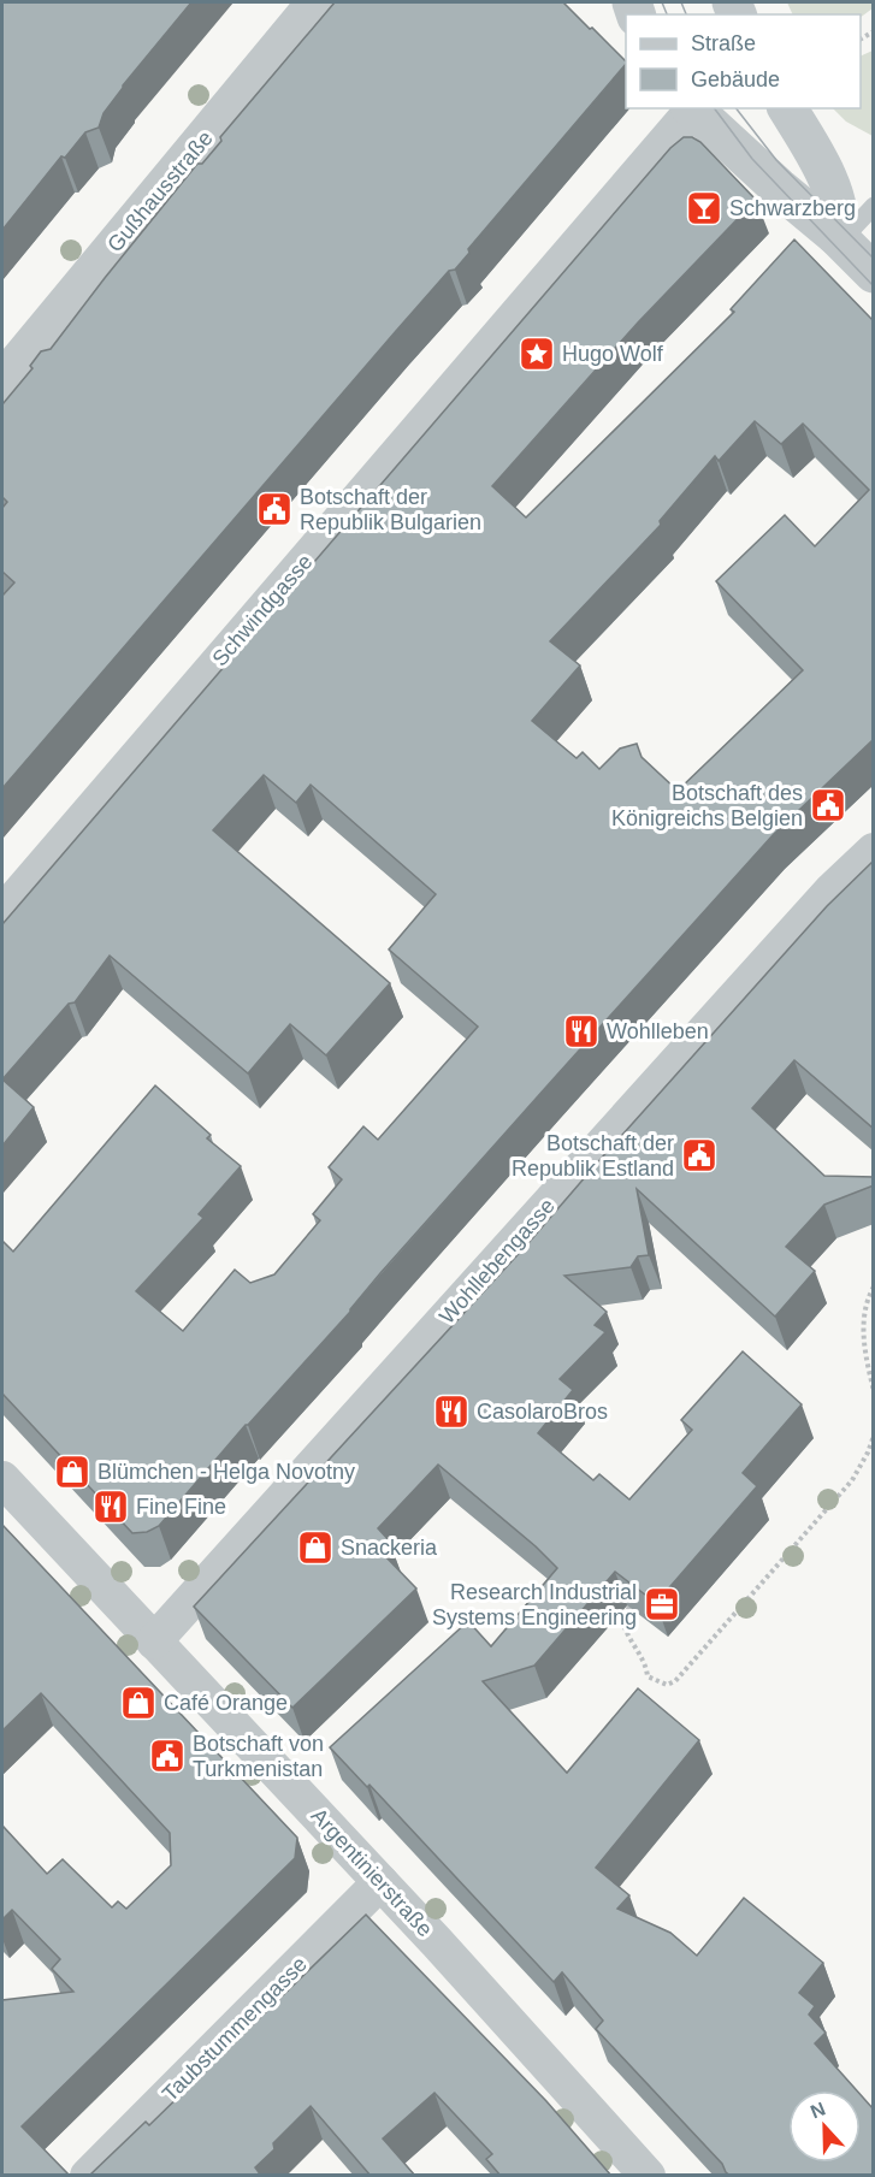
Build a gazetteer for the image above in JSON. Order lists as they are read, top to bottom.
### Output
{
  "streets": {
    "street": [
      "Gußhausstraße",
      "Schwindgasse",
      "Wohllebengasse",
      "Argentinierstraße",
      "Taubstummengasse"
    ]
  },
  "crossings": [
    ["Wohllebengasse", "Argentinierstraße"],
    ["Argentinierstraße", "Taubstummengasse"]
  ],
  "places": {
    "bar": ["Schwarzberg"],
    "place": ["Hugo Wolf"],
    "public building": [
      "Botschaft der Republik Bulgarien",
      "Botschaft des Königreichs Belgien",
      "Botschaft der Republik Estland",
      "Botschaft von Turkmenistan"
    ],
    "restaurant": ["Wohlleben", "CasolaroBros", "Fine Fine"],
    "shop": ["Blümchen - Helga Novotny", "Snackeria", "Café Orange"],
    "office": ["Research Industrial Systems Engineering"]
  },
  "legend": ["Straße", "Gebäude"],
  "north": "top"
}
